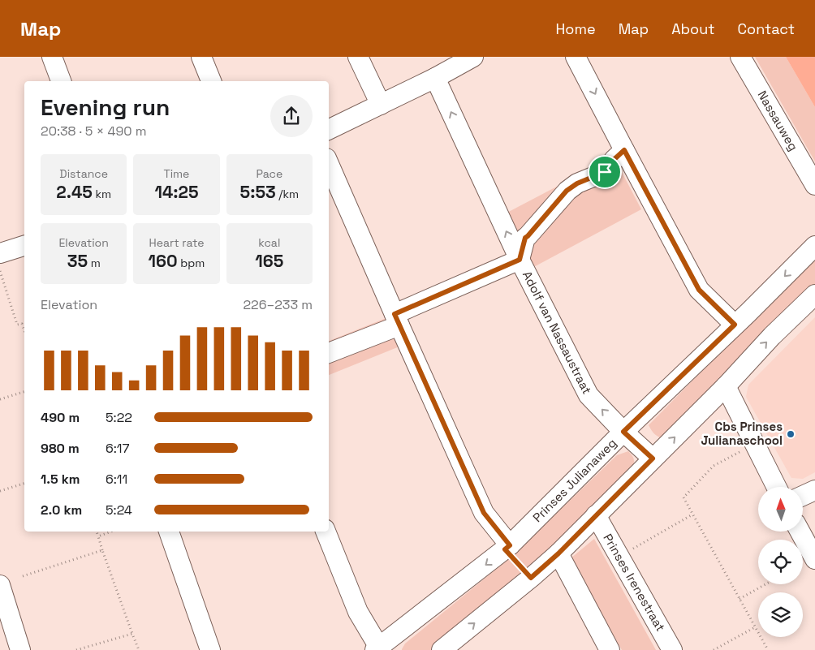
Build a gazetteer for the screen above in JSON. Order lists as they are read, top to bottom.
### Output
{
  "streets": {
    "street": [
      "Nassauweg",
      "Adolf van Nassaustraat",
      "Prinses Julianaweg",
      "Prinses Irenestraat"
    ]
  },
  "crossings": [
    ["Adolf van Nassaustraat", "Prinses Julianaweg"]
  ],
  "places": ["Cbs Prinses Julianaschool"],
  "north": "top",
  "page": {
    "header": "Map",
    "nav": [
      "Home",
      "Map",
      "About",
      "Contact"
    ],
    "heading": ["Evening run", "20:38 · 5 × 490 m"],
    "stats": [
      ["Distance", "2.45 km"],
      ["Time", "14:25"],
      ["Pace", "5:53 /km"],
      ["Elevation", "35 m"],
      ["Heart rate", "160 bpm"],
      ["kcal", "165"]
    ],
    "chart": ["Elevation", "226–233 m"],
    "list": [
      {
        "name": "490 m",
        "note": "5:22"
      },
      {
        "name": "980 m",
        "note": "6:17"
      },
      {
        "name": "1.5 km",
        "note": "6:11"
      },
      {
        "name": "2.0 km",
        "note": "5:24"
      }
    ]
  }
}
